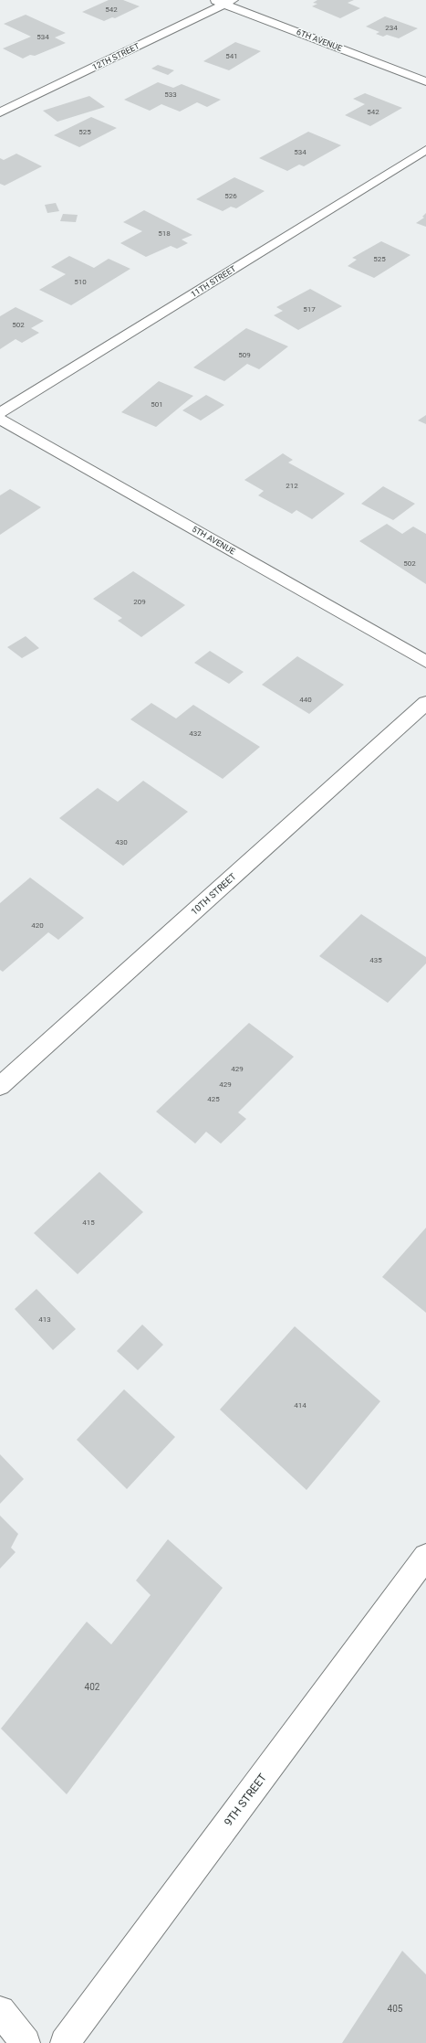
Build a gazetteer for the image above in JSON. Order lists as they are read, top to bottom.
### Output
{
  "streets": {
    "street": [
      "6TH AVENUE",
      "12TH STREET",
      "11TH STREET",
      "5TH AVENUE",
      "10TH STREET",
      "9TH STREET"
    ]
  },
  "crossings": [
    ["6TH AVENUE", "12TH STREET"]
  ],
  "house_numbers": [
    "542",
    "234",
    "534",
    "541",
    "533",
    "542",
    "525",
    "534",
    "526",
    "518",
    "525",
    "510",
    "517",
    "502",
    "509",
    "501",
    "212",
    "502",
    "209",
    "440",
    "432",
    "430",
    "420",
    "435",
    "429",
    "429",
    "425",
    "415",
    "413",
    "414",
    "402",
    "405"
  ]
}
